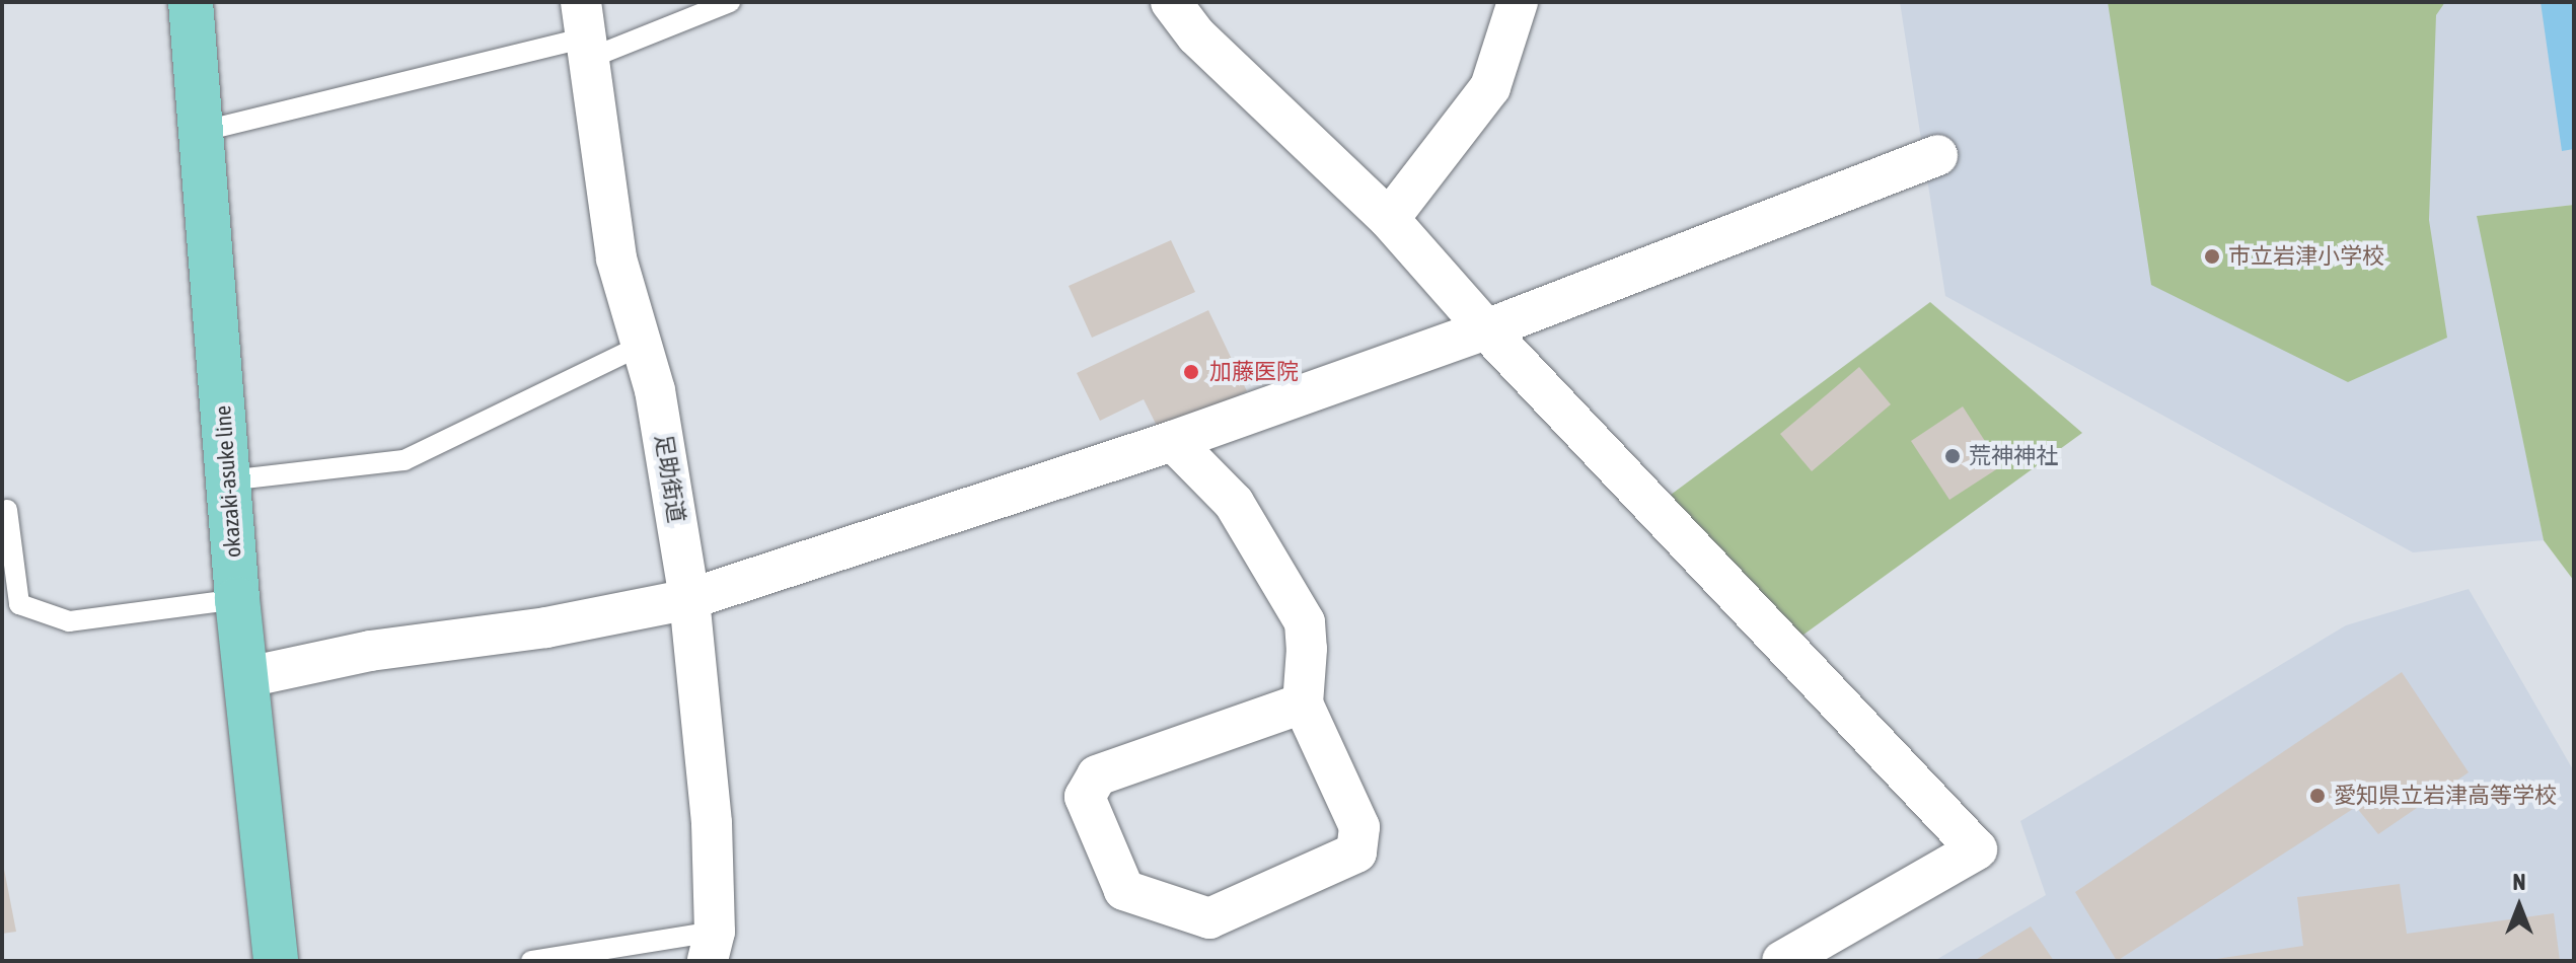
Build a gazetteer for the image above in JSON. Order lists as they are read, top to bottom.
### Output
{
  "streets": {
    "main road": ["okazaki-asuke line"],
    "street": ["足助街道"]
  },
  "places": [
    "市立岩津小学校",
    "加藤医院",
    "荒神神社",
    "愛知県立岩津高等学校"
  ],
  "north": "top"
}
